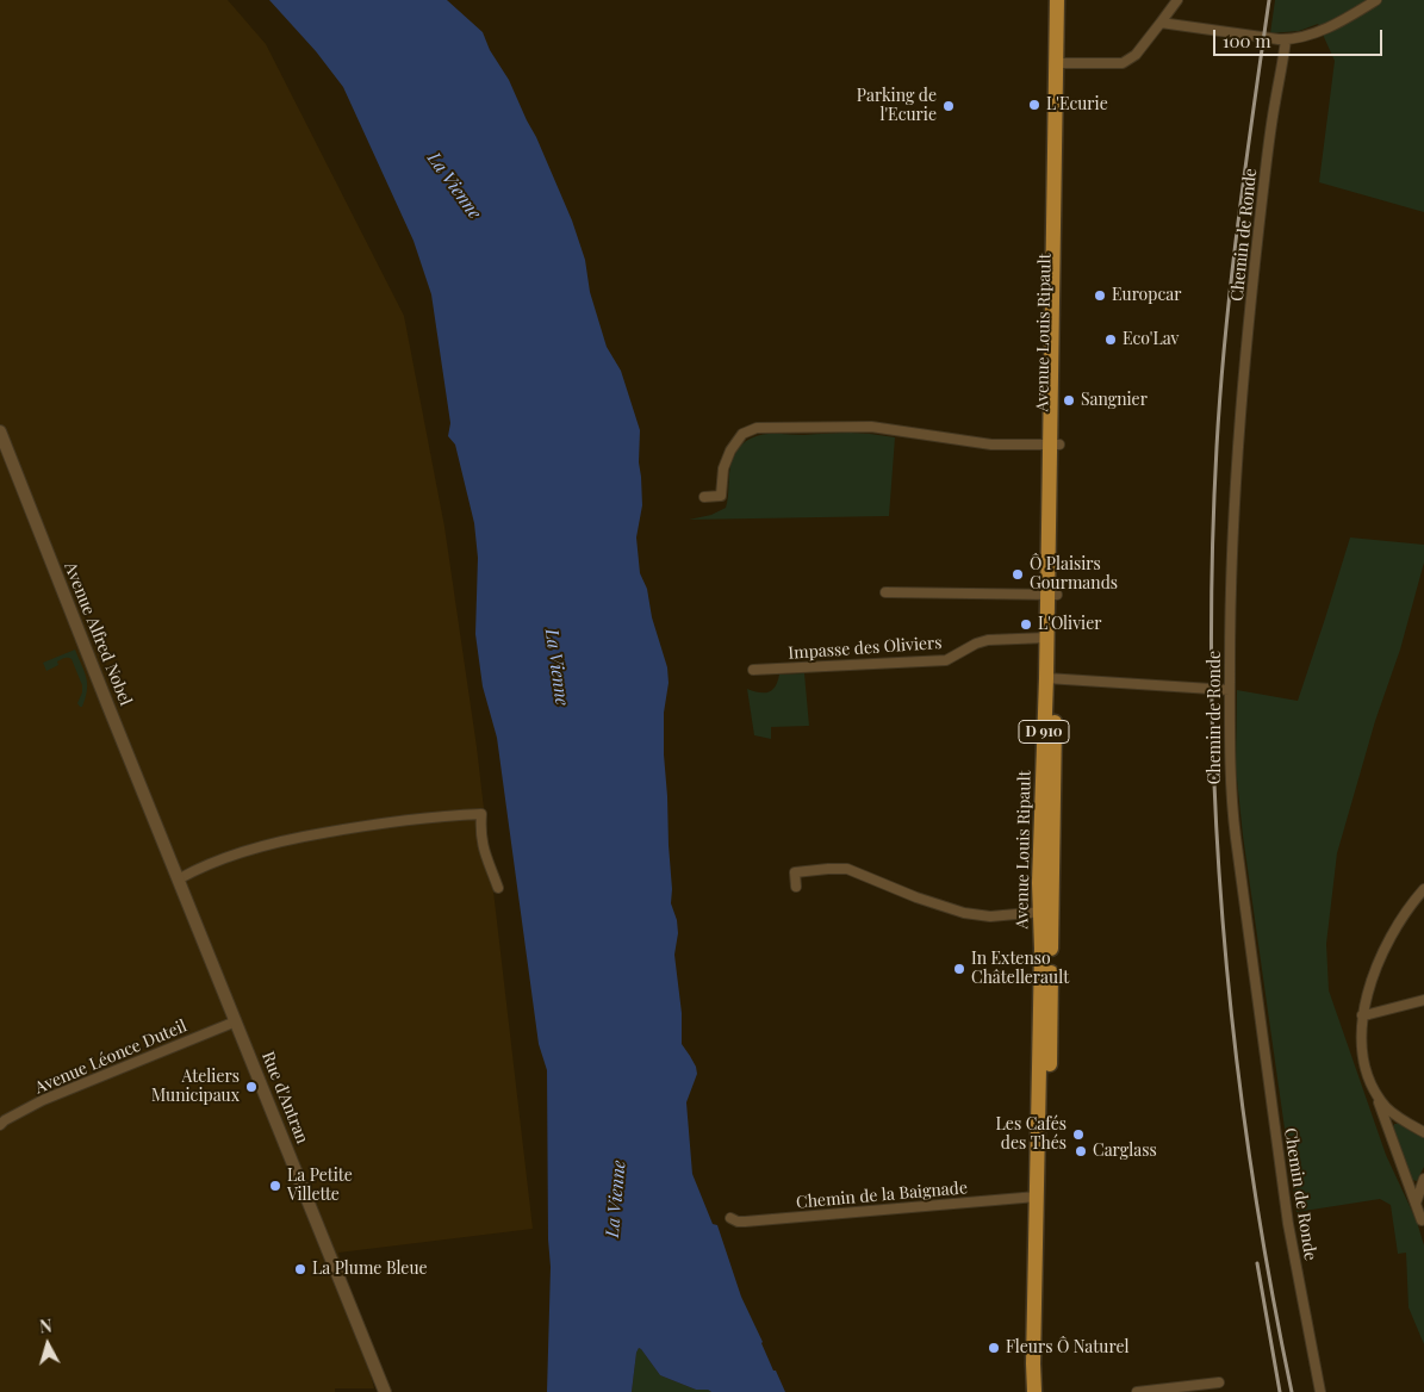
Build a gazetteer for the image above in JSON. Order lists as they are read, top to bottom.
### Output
{
  "streets": {
    "main road": ["Avenue Louis Ripault", "D 910"],
    "street": [
      "Chemin de Ronde",
      "Avenue Alfred Nobel",
      "Impasse des Oliviers",
      "Avenue Léonce Duteil",
      "Rue d'Antran",
      "Chemin de la Baignade"
    ]
  },
  "crossings": [
    ["Avenue Louis Ripault", "Impasse des Oliviers"],
    ["Avenue Louis Ripault", "D 910"],
    ["Avenue Louis Ripault", "Chemin de la Baignade"],
    ["Avenue Alfred Nobel", "Rue d'Antran"],
    ["Avenue Léonce Duteil", "Rue d'Antran"]
  ],
  "water": ["La Vienne"],
  "places": [
    "L'Ecurie",
    "Parking de l'Ecurie",
    "Europcar",
    "Eco'Lav",
    "Sangnier",
    "Ô Plaisirs Gourmands",
    "L'Olivier",
    "In Extenso Châtellerault",
    "Ateliers Municipaux",
    "Les Cafés des Thés",
    "Carglass",
    "La Petite Villette",
    "La Plume Bleue",
    "Fleurs Ô Naturel"
  ],
  "scale_bar": "100 m",
  "north": "top"
}
